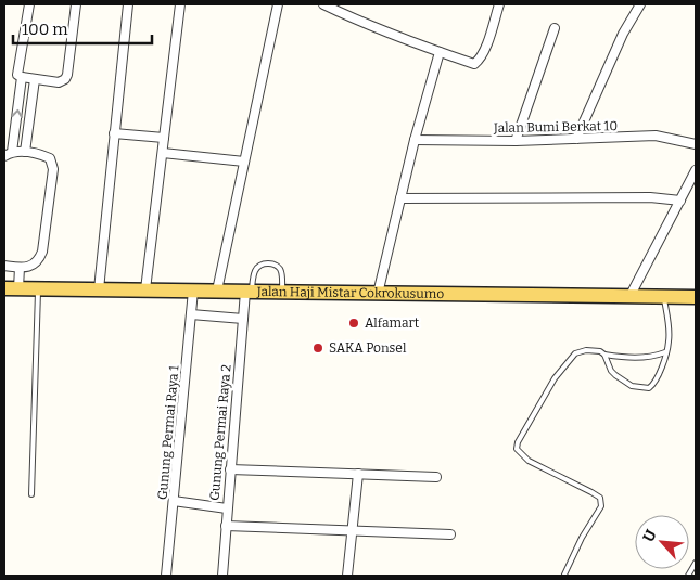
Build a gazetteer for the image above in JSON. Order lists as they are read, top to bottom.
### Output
{
  "streets": {
    "main road": ["Jalan Haji Mistar Cokrokusumo"],
    "street": ["Jalan Bumi Berkat 10", "Gunung Permai Raya 1", "Gunung Permai Raya 2"]
  },
  "crossings": [
    ["Jalan Haji Mistar Cokrokusumo", "Gunung Permai Raya 1"],
    ["Jalan Haji Mistar Cokrokusumo", "Gunung Permai Raya 2"]
  ],
  "places": ["Alfamart", "SAKA Ponsel"],
  "scale_bar": "100 m",
  "north": "top left"
}
